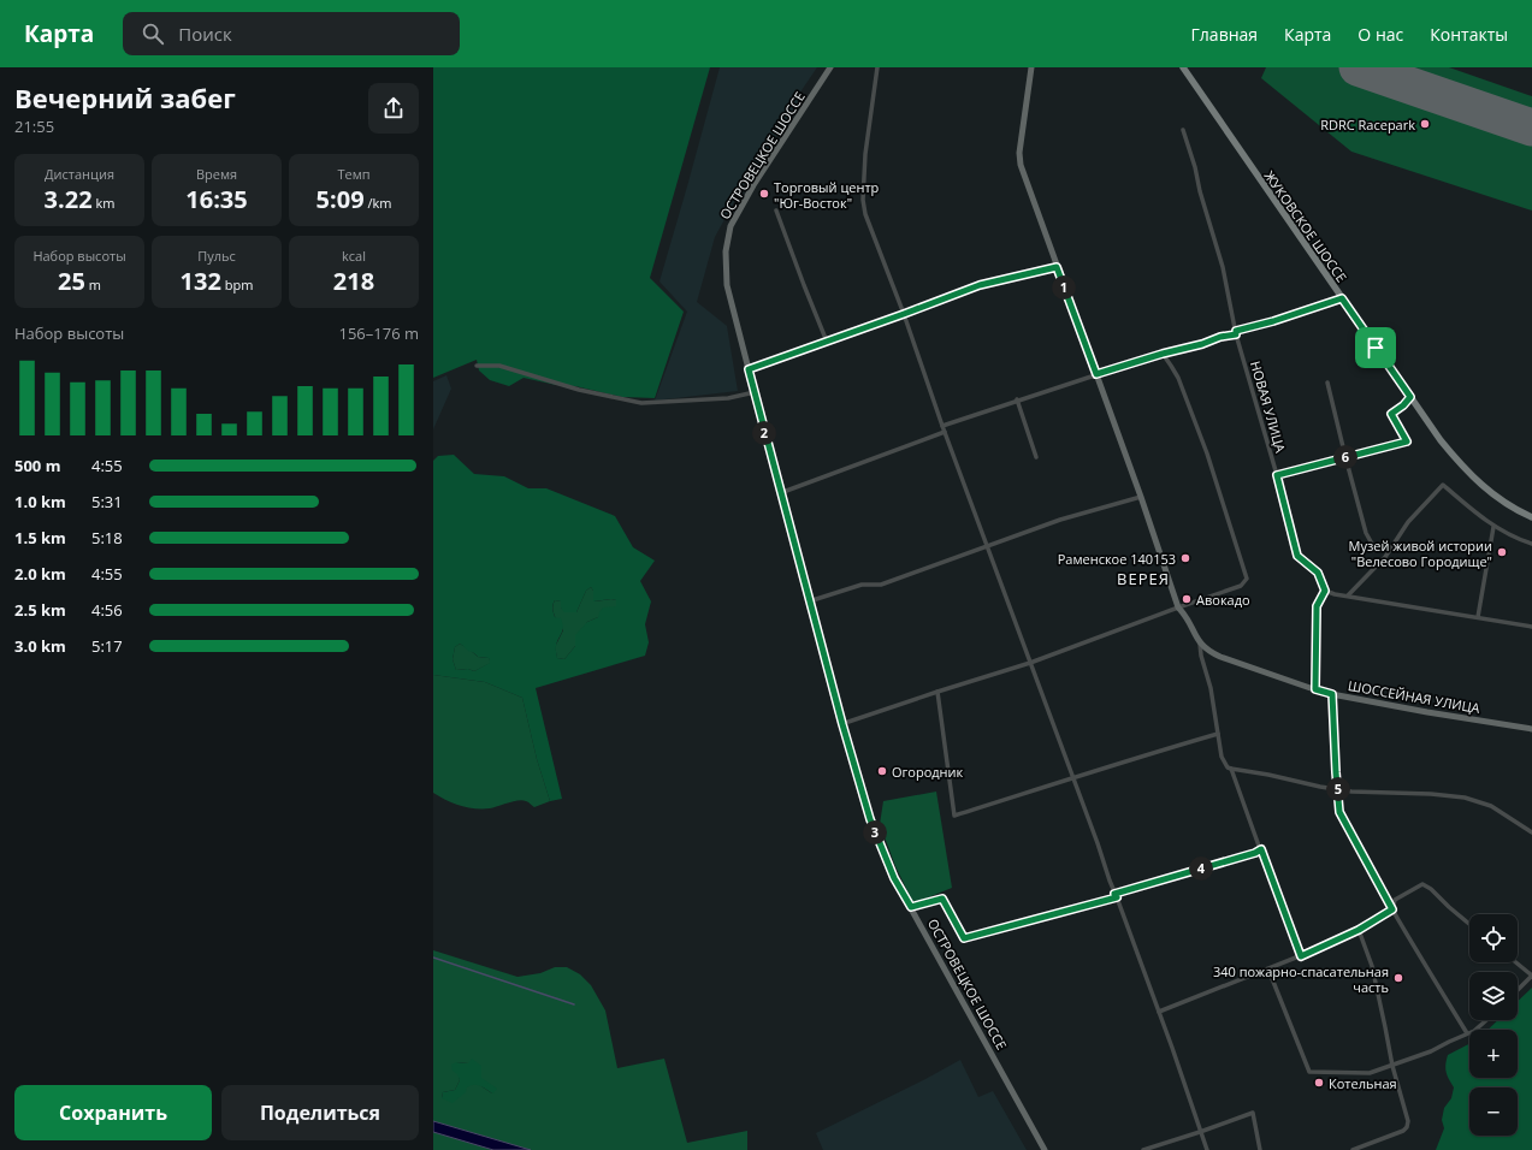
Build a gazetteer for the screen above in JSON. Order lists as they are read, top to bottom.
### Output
{
  "streets": {
    "main road": ["ОСТРОВЕЦКОЕ ШОССЕ", "ЖУКОВСКОЕ ШОССЕ", "ШОССЕЙНАЯ УЛИЦА"],
    "street": ["НОВАЯ УЛИЦА"]
  },
  "districts": ["ВЕРЕЯ"],
  "places": [
    "RDRC Racepark",
    "Торговый центр \"Юг-Восток\"",
    "Музей живой истории \"Велесово Городище\"",
    "Раменское 140153",
    "Авокадо",
    "Огородник",
    "340 пожарно-спасательная часть",
    "Котельная"
  ],
  "page": {
    "header": "Карта",
    "search": "Поиск",
    "nav": [
      "Главная",
      "Карта",
      "О нас",
      "Контакты"
    ],
    "heading": ["Вечерний забег", "21:55"],
    "stats": [
      ["Дистанция", "3.22 km"],
      ["Время", "16:35"],
      ["Темп", "5:09 /km"],
      ["Набор высоты", "25 m"],
      ["Пульс", "132 bpm"],
      ["kcal", "218"]
    ],
    "pins": [
      "1",
      "2",
      "6",
      "5",
      "3",
      "4"
    ],
    "chart": ["Набор высоты", "156–176 m"],
    "list": [
      {
        "name": "500 m",
        "note": "4:55"
      },
      {
        "name": "1.0 km",
        "note": "5:31"
      },
      {
        "name": "1.5 km",
        "note": "5:18"
      },
      {
        "name": "2.0 km",
        "note": "4:55"
      },
      {
        "name": "2.5 km",
        "note": "4:56"
      },
      {
        "name": "3.0 km",
        "note": "5:17"
      }
    ],
    "map_buttons": ["+", "−"],
    "buttons": ["Сохранить", "Поделиться"]
  }
}
